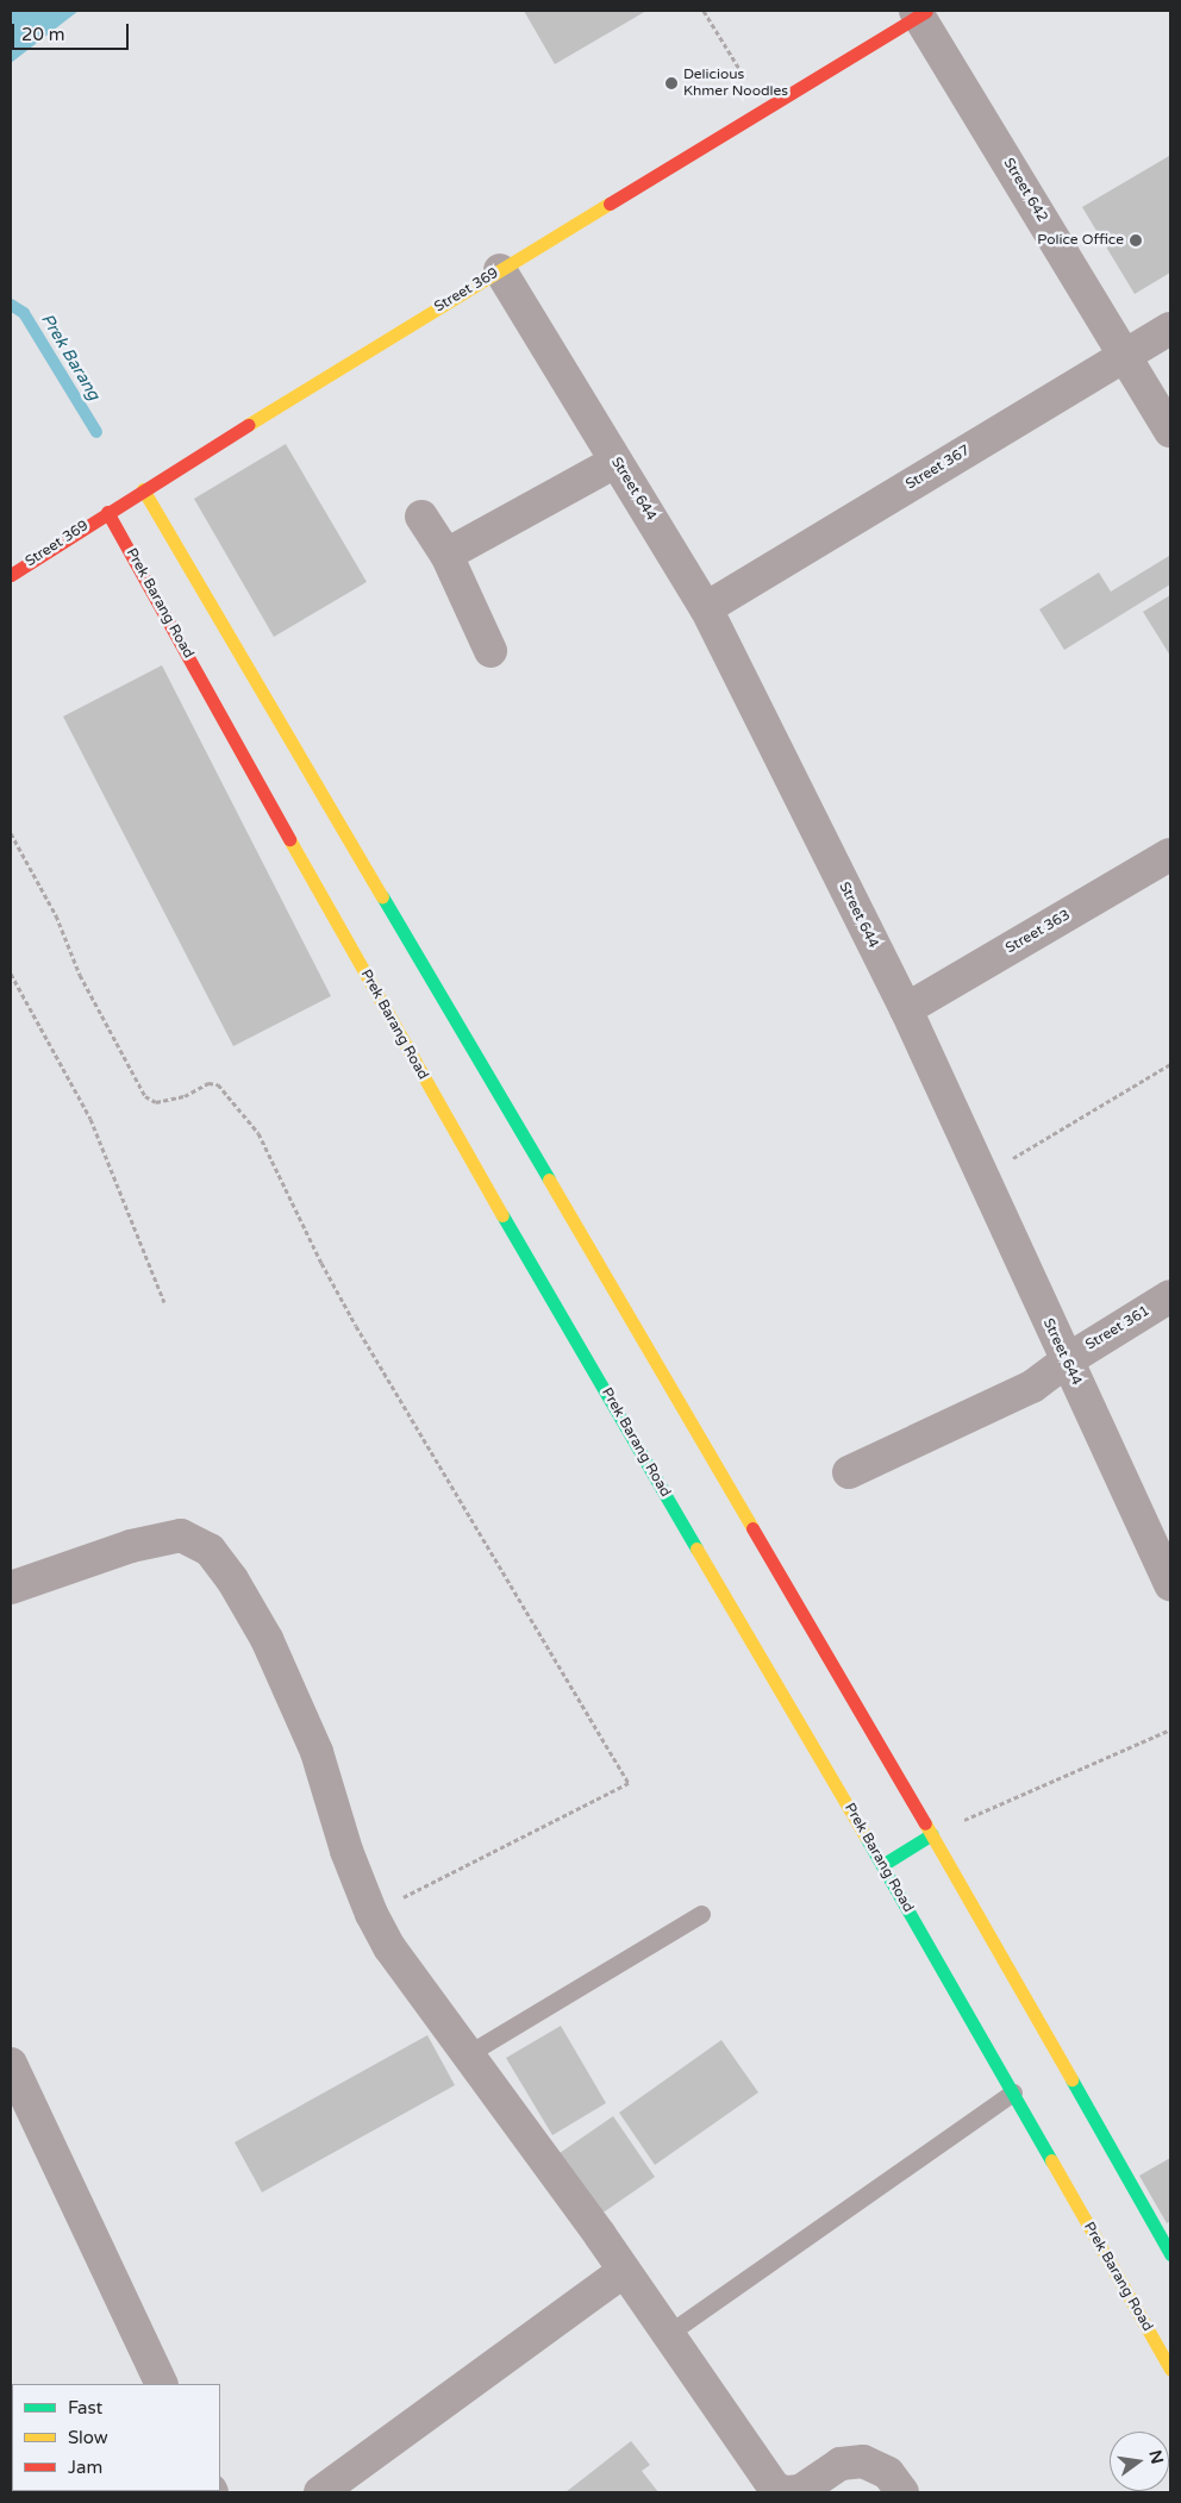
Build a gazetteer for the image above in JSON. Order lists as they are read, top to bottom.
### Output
{
  "streets": {
    "main road": ["Street 369", "Prek Barang Road"],
    "street": [
      "Street 642",
      "Street 367",
      "Street 644",
      "Street 363",
      "Street 361"
    ]
  },
  "crossings": [
    ["Street 642", "Street 369"],
    ["Street 642", "Street 367"],
    ["Street 369", "Street 644"],
    ["Street 369", "Prek Barang Road"],
    ["Street 367", "Street 644"],
    ["Street 644", "Street 363"],
    ["Street 644", "Street 361"]
  ],
  "water": ["Prek Barang"],
  "places": ["Delicious Khmer Noodles", "Police Office"],
  "legend": ["Fast", "Slow", "Jam"],
  "scale_bar": "20 m",
  "north": "right"
}
